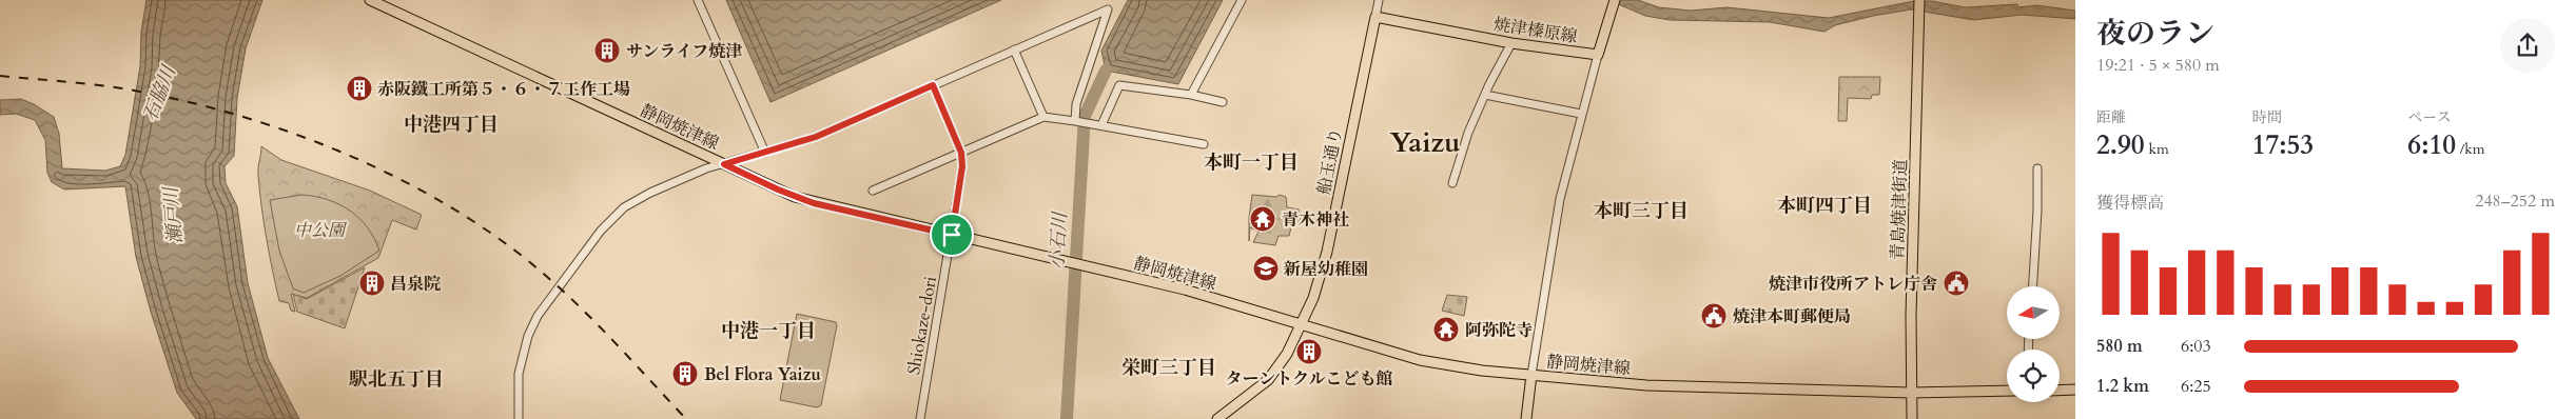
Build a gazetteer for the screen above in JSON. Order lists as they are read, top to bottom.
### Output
{
  "streets": {
    "main road": [
      "焼津榛原線",
      "静岡焼津線",
      "船玉通り",
      "青島焼津街道"
    ],
    "street": ["Shiokaze-dori"]
  },
  "crossings": [
    ["焼津榛原線", "船玉通り"],
    ["静岡焼津線", "船玉通り"],
    ["静岡焼津線", "青島焼津街道"],
    ["静岡焼津線", "Shiokaze-dori"]
  ],
  "districts": [
    "中港四丁目",
    "Yaizu",
    "本町一丁目",
    "本町四丁目",
    "本町三丁目",
    "中港一丁目",
    "栄町三丁目",
    "駅北五丁目"
  ],
  "water": ["石脇川", "瀬戸川", "小石川"],
  "parks": ["中公園"],
  "places": {
    "building": [
      "サンライフ焼津",
      "赤阪鐵工所第５・６・７工作工場",
      "昌泉院",
      "ターントクルこども館",
      "Bel Flora Yaizu"
    ],
    "temple": ["青木神社", "阿弥陀寺"],
    "school or university": ["新屋幼稚園"],
    "public building": ["焼津市役所アトレ庁舎", "焼津本町郵便局"]
  },
  "north": "left",
  "page": {
    "heading": ["夜のラン", "19:21 · 5 × 580 m"],
    "stats": [
      ["距離", "2.90 km"],
      ["時間", "17:53"],
      ["ペース", "6:10 /km"]
    ],
    "chart": ["獲得標高", "248–252 m"],
    "list": [
      {
        "name": "580 m",
        "note": "6:03"
      },
      {
        "name": "1.2 km",
        "note": "6:25"
      }
    ]
  }
}
